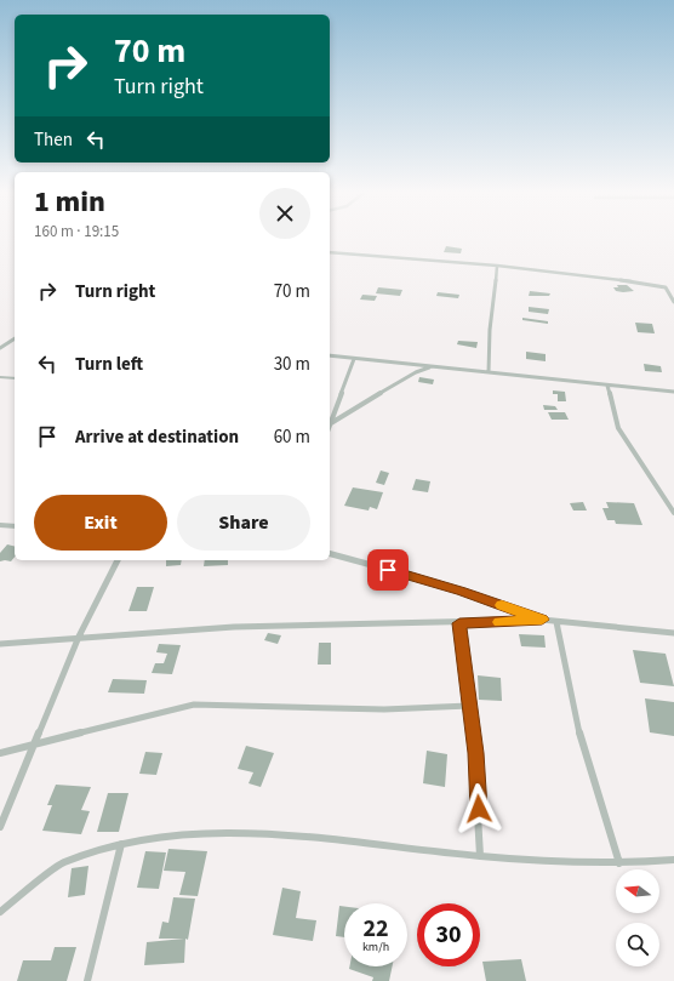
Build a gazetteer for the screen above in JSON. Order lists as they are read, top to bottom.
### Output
{
  "north": "left",
  "page": {
    "turn": ["70 m", "Turn right"],
    "then": "Then",
    "heading": ["1 min", "160 m · 19:15"],
    "list": [
      {
        "name": "Turn right",
        "value": "70 m"
      },
      {
        "name": "Turn left",
        "value": "30 m"
      },
      {
        "name": "Arrive at destination",
        "value": "60 m"
      }
    ],
    "buttons": ["Exit", "Share"],
    "speed": "22 km/h",
    "limit": "30"
  }
}
